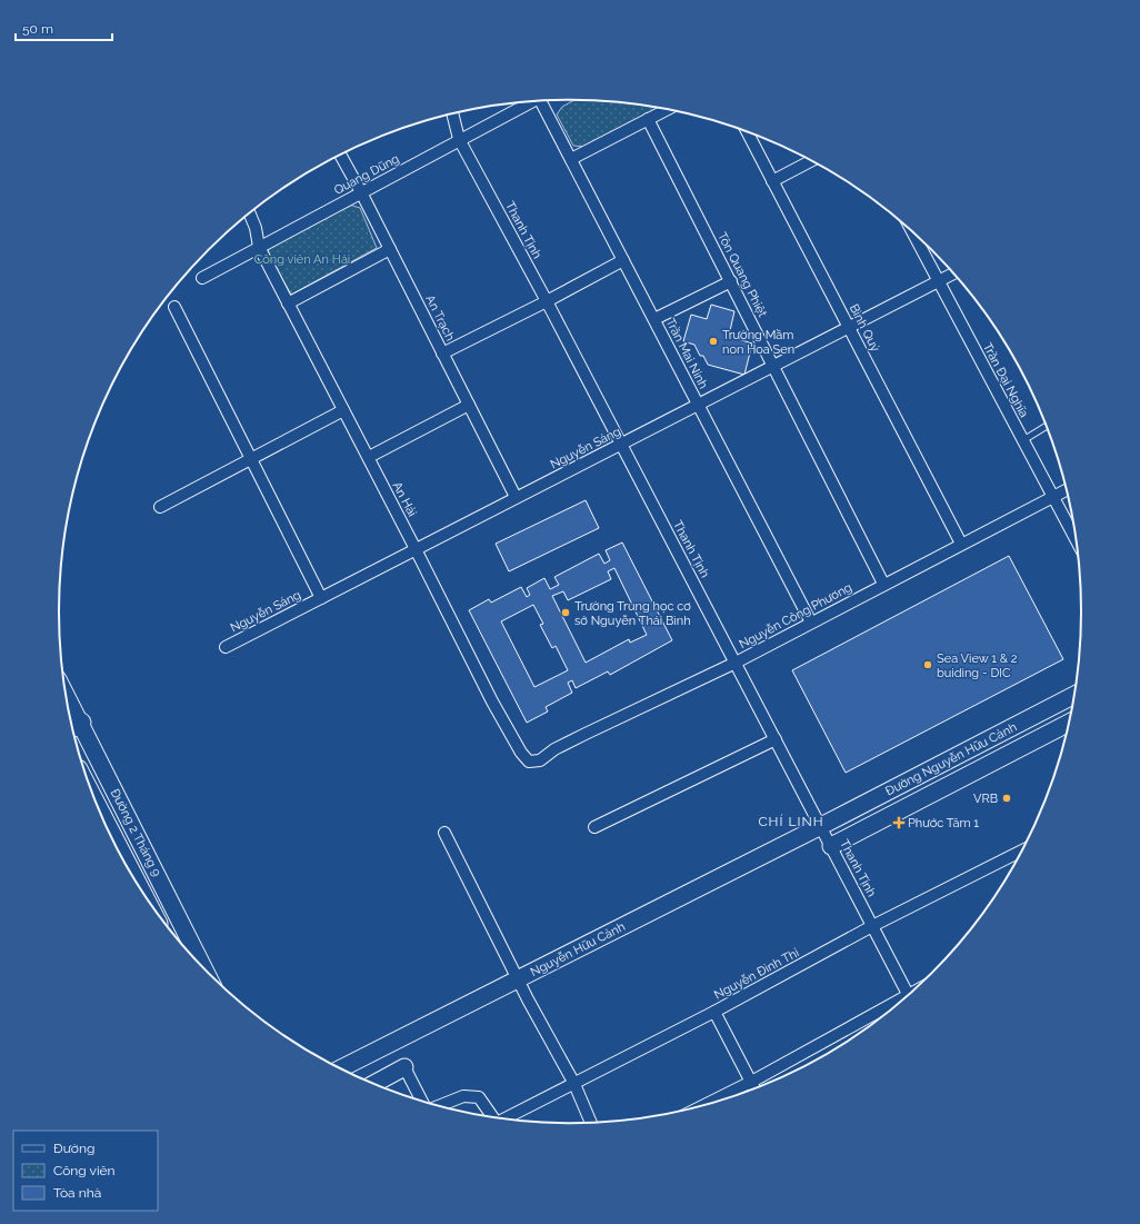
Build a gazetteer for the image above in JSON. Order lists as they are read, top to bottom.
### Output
{
  "streets": {
    "main road": ["Đường Nguyễn Hữu Cảnh", "Đường 2 Tháng 9", "Nguyễn Hữu Cảnh"],
    "street": [
      "Quang Dũng",
      "Thanh Tịnh",
      "Tôn Quang Phiệt",
      "An Trạch",
      "Bình Quý",
      "Trần Mai Ninh",
      "Trần Đại Nghĩa",
      "Nguyễn Sáng",
      "An Hải",
      "Nguyễn Công Phương",
      "Nguyễn Đình Thi"
    ]
  },
  "crossings": [
    ["Quang Dũng", "Thanh Tịnh"],
    ["Quang Dũng", "An Trạch"],
    ["Quang Dũng", "An Hải"],
    ["Thanh Tịnh", "Nguyễn Sáng"],
    ["Thanh Tịnh", "Nguyễn Công Phương"],
    ["Thanh Tịnh", "Đường Nguyễn Hữu Cảnh"],
    ["Thanh Tịnh", "Nguyễn Hữu Cảnh"],
    ["Thanh Tịnh", "Nguyễn Đình Thi"],
    ["Tôn Quang Phiệt", "Nguyễn Sáng"],
    ["Tôn Quang Phiệt", "Nguyễn Công Phương"],
    ["An Trạch", "Nguyễn Sáng"],
    ["Bình Quý", "Nguyễn Sáng"],
    ["Bình Quý", "Nguyễn Công Phương"],
    ["Trần Mai Ninh", "Nguyễn Sáng"],
    ["Trần Mai Ninh", "Nguyễn Công Phương"],
    ["Trần Đại Nghĩa", "Nguyễn Sáng"],
    ["Trần Đại Nghĩa", "Nguyễn Công Phương"],
    ["Nguyễn Sáng", "An Hải"],
    ["An Hải", "Nguyễn Công Phương"],
    ["Đường Nguyễn Hữu Cảnh", "Nguyễn Hữu Cảnh"]
  ],
  "districts": ["CHÍ LINH"],
  "parks": ["Công viên An Hải"],
  "places": {
    "other": [
      "Trường Mầm non Hoa Sen",
      "Trường Trung học cơ sở Nguyễn Thái Bình",
      "Sea View 1 & 2 buiding - DIC",
      "VRB"
    ],
    "health": ["Phước Tâm 1"]
  },
  "legend": ["Đường", "Công viên", "Tòa nhà"],
  "scale_bar": "50 m"
}
